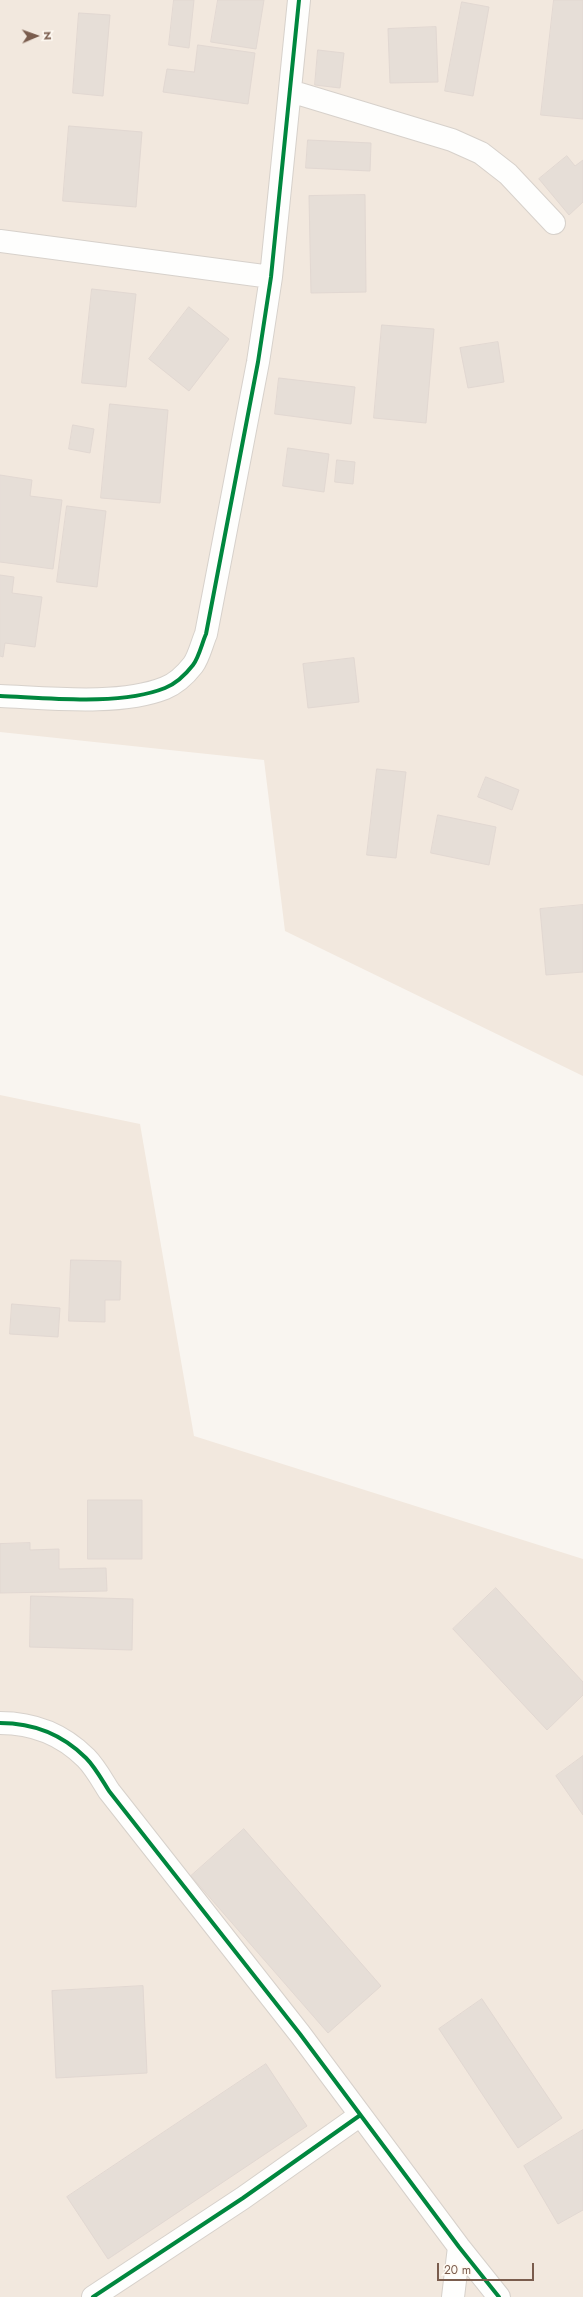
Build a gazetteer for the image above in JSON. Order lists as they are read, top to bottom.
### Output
{
  "scale_bar": "20 m",
  "north": "right"
}
